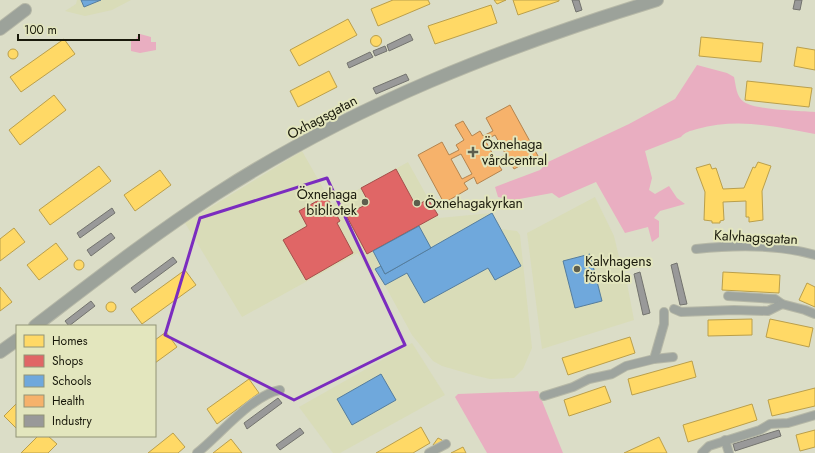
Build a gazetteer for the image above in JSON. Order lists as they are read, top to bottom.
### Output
{
  "streets": {
    "street": ["Oxhagsgatan", "Kalvhagsgatan"]
  },
  "places": {
    "health": ["Öxnehaga vårdcentral"],
    "other": ["Öxnehaga bibliotek", "Öxnehagakyrkan", "Kalvhagens förskola"]
  },
  "legend": [
    "Homes",
    "Shops",
    "Schools",
    "Health",
    "Industry"
  ],
  "scale_bar": "100 m"
}
